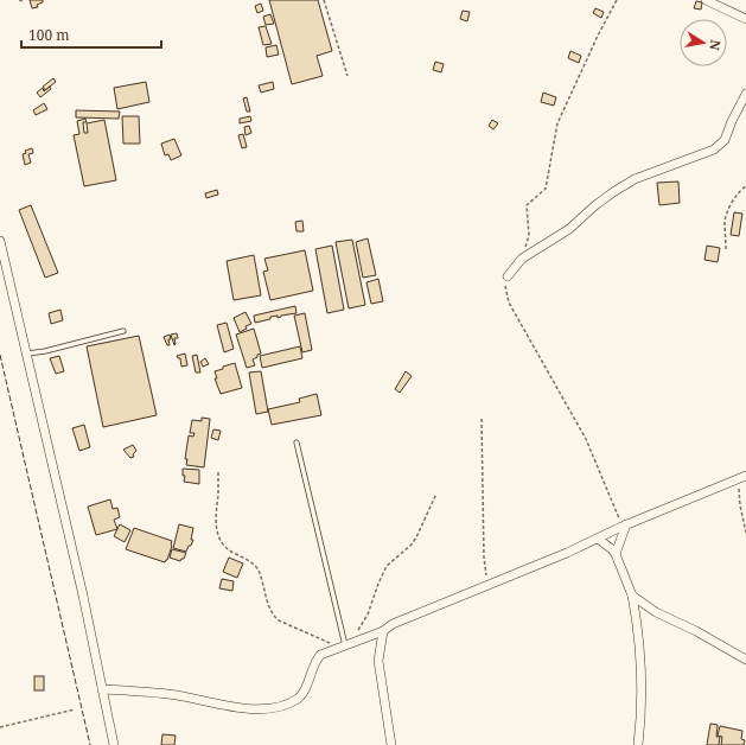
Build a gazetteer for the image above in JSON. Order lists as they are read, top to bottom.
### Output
{
  "scale_bar": "100 m",
  "north": "right"
}
